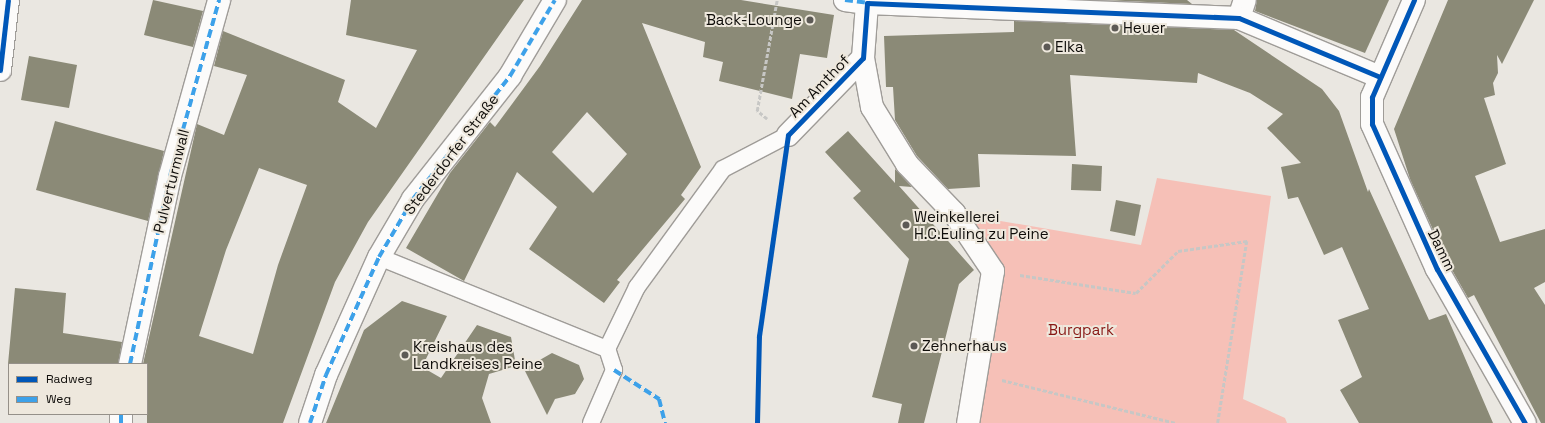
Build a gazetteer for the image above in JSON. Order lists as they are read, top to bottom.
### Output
{
  "streets": {
    "street": [
      "Am Amthof",
      "Stederdorfer Straße",
      "Pulverturmwall",
      "Damm"
    ]
  },
  "parks": ["Burgpark"],
  "places": [
    "Back-Lounge",
    "Heuer",
    "Elka",
    "Weinkellerei H.C.Euling zu Peine",
    "Zehnerhaus",
    "Kreishaus des Landkreises Peine"
  ],
  "legend": ["Radweg", "Weg"]
}
